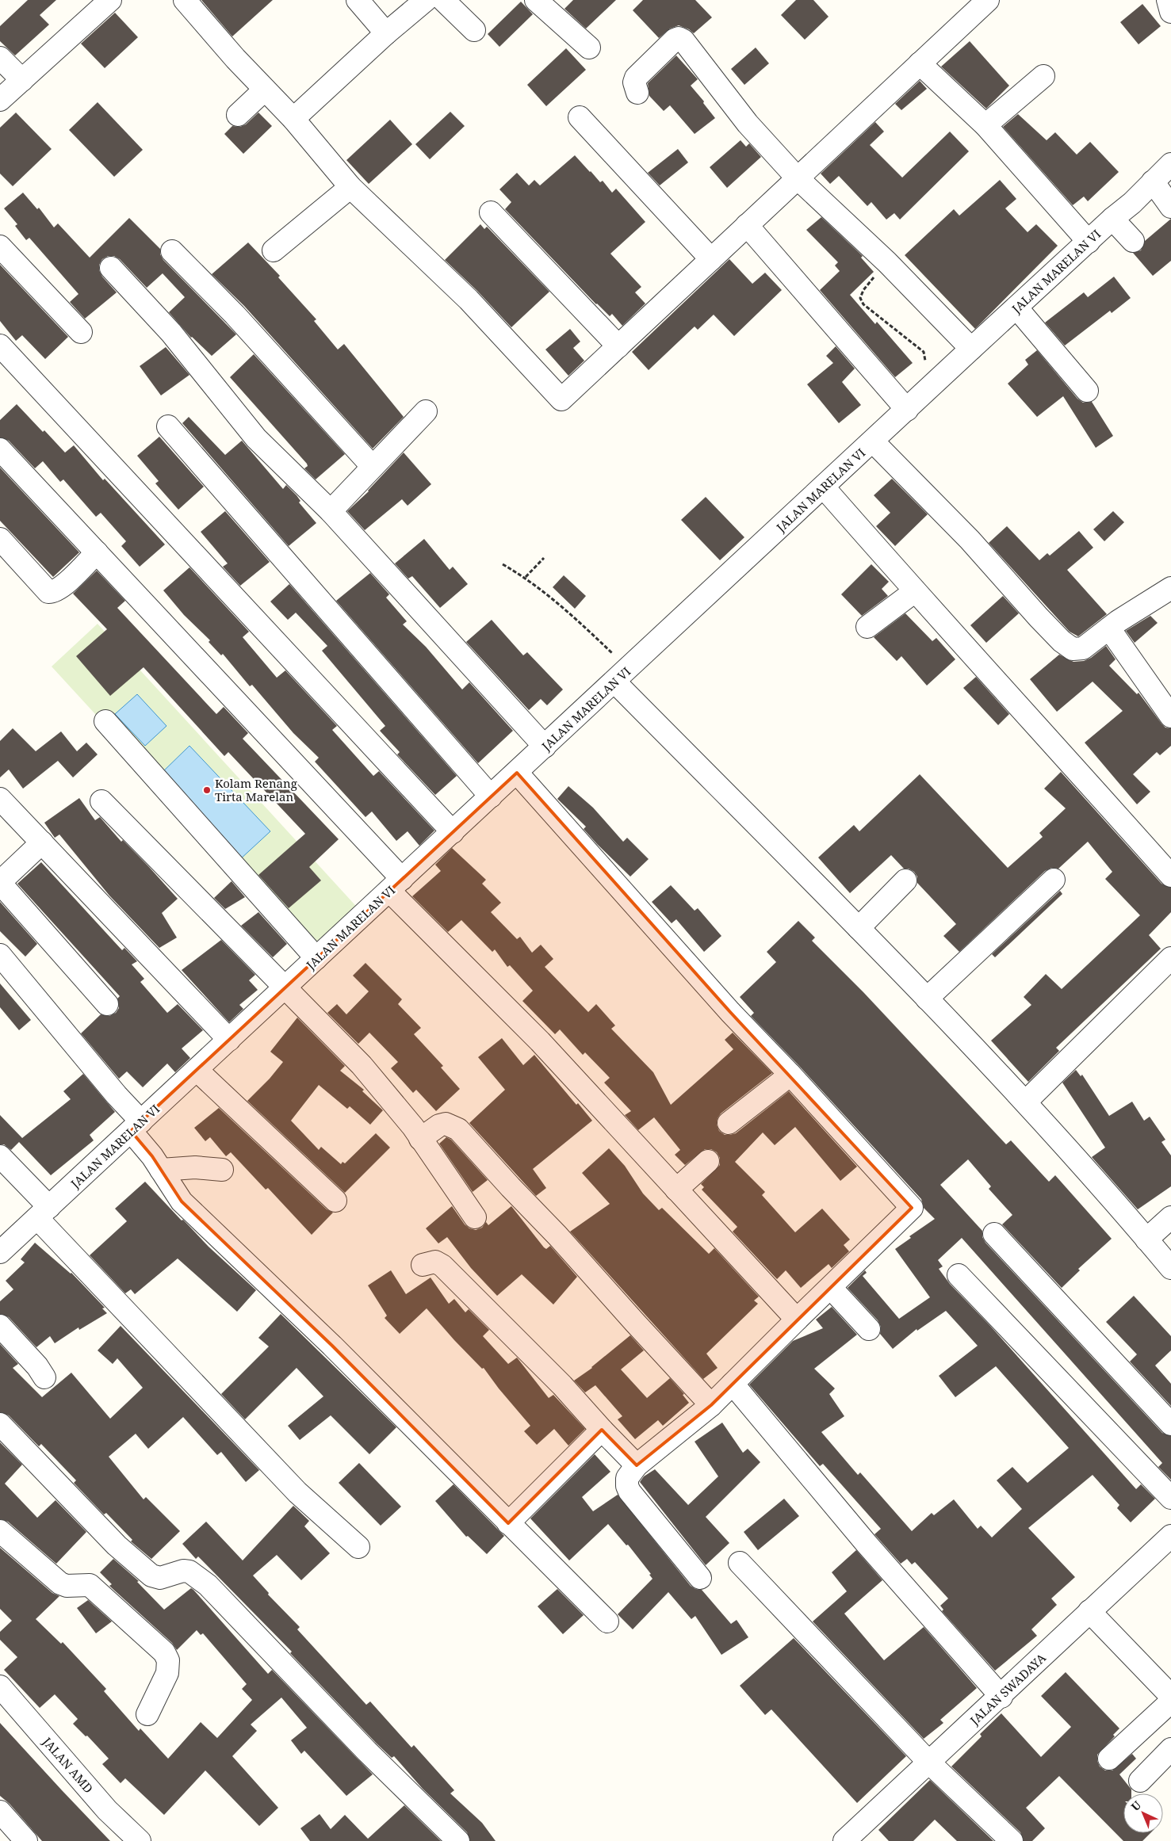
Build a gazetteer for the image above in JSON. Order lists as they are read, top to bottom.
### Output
{
  "streets": {
    "street": ["JALAN MARELAN VI", "JALAN SWADAYA", "JALAN AMD"]
  },
  "places": ["Kolam Renang Tirta Marelan"],
  "north": "top left"
}
